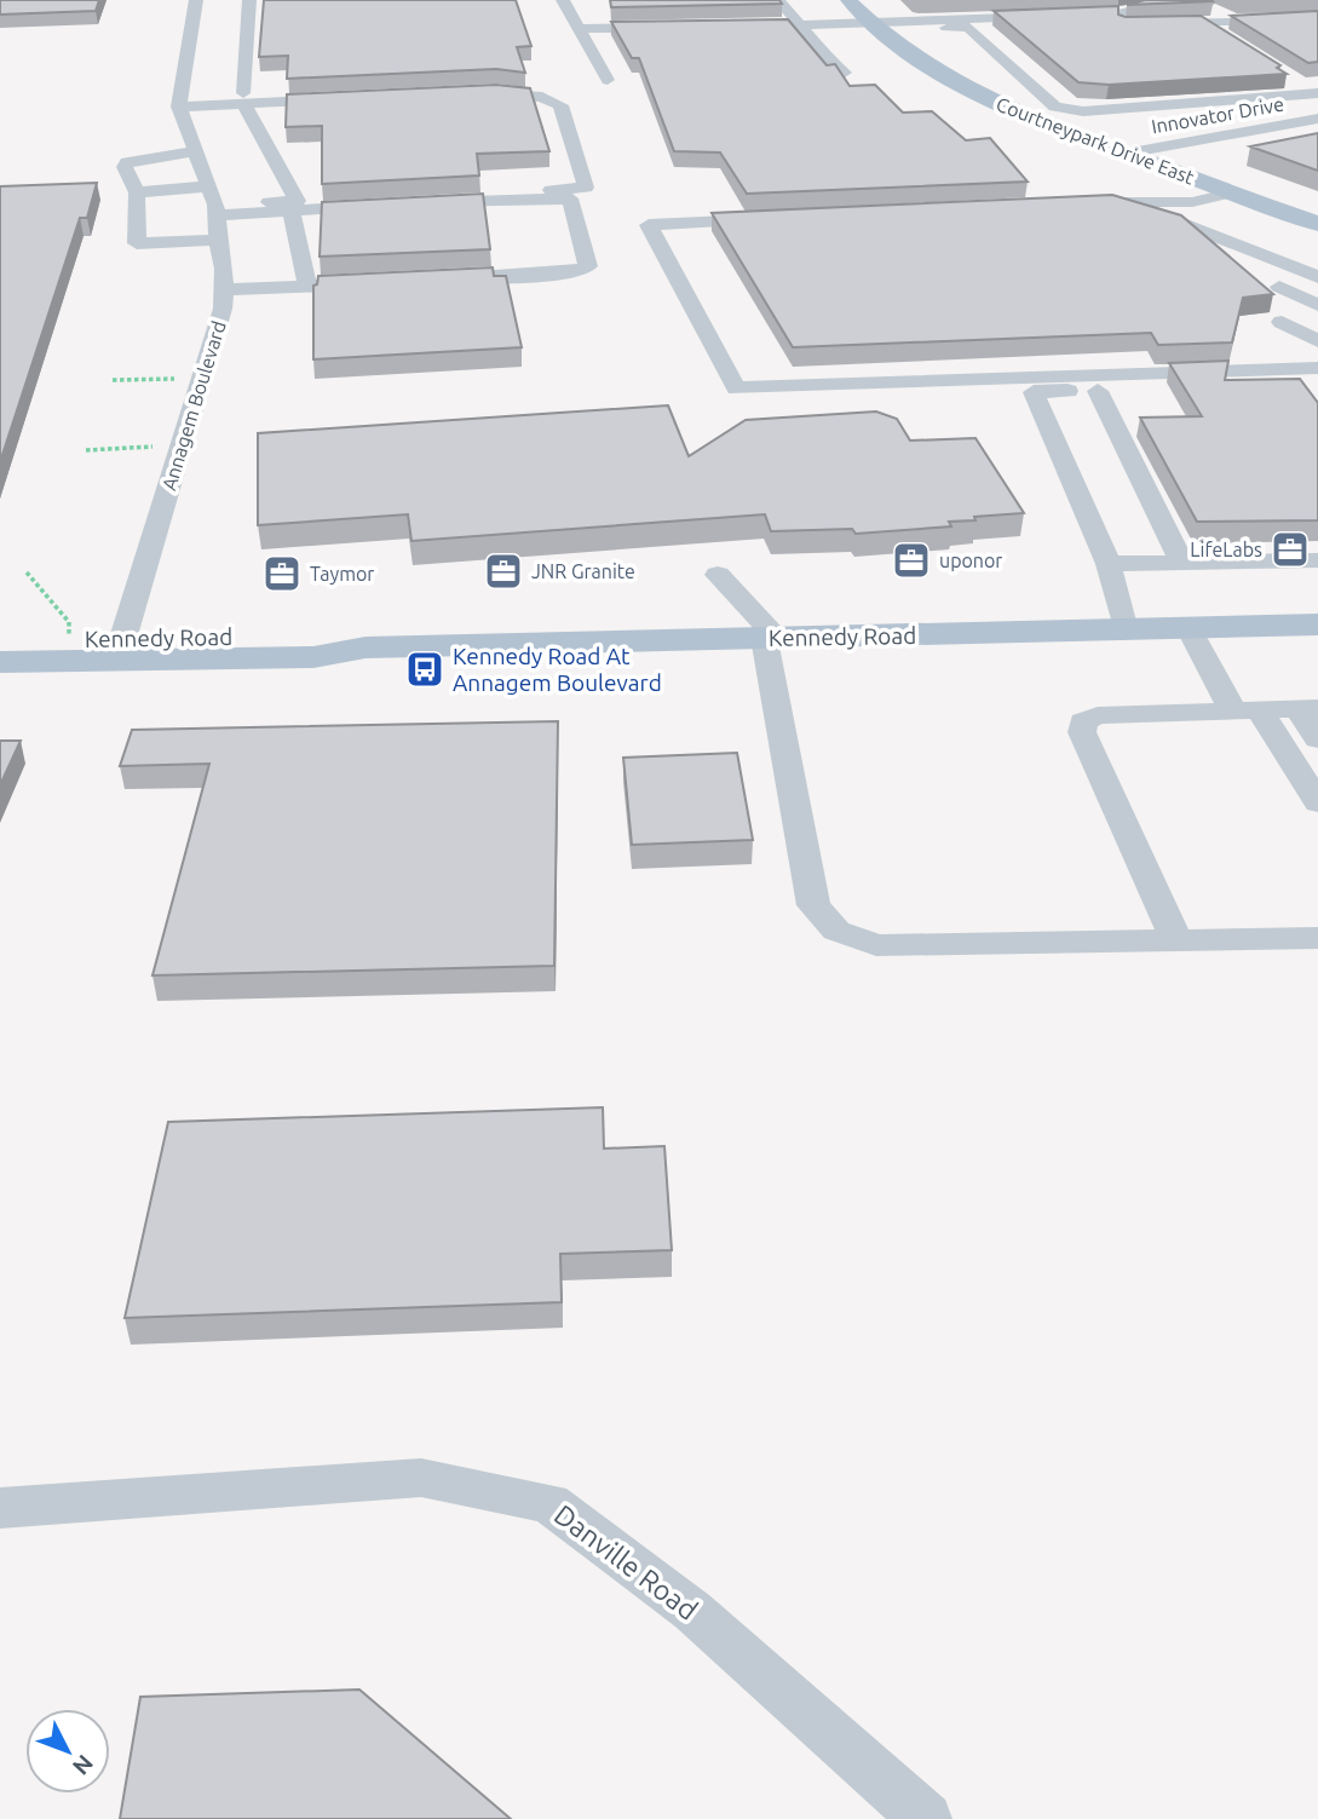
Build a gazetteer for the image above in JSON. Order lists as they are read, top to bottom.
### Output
{
  "streets": {
    "main road": ["Courtneypark Drive East", "Kennedy Road"],
    "street": ["Innovator Drive", "Annagem Boulevard", "Danville Road"]
  },
  "crossings": [
    ["Innovator Drive", "Courtneypark Drive East"],
    ["Annagem Boulevard", "Kennedy Road"]
  ],
  "places": {
    "office": [
      "LifeLabs",
      "uponor",
      "JNR Granite",
      "Taymor"
    ],
    "bus stop": ["Kennedy Road At Annagem Boulevard"]
  },
  "north": "bottom right"
}
